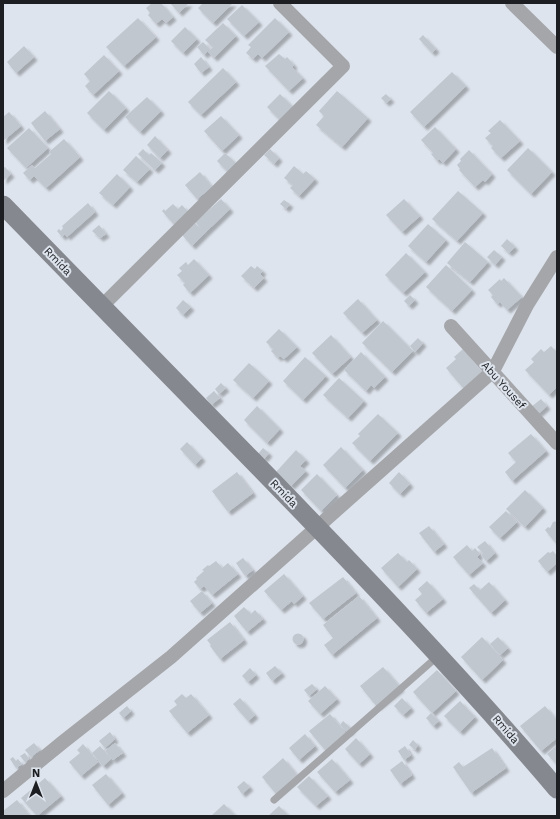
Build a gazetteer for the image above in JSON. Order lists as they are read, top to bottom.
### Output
{
  "streets": {
    "street": ["Rmida", "Abu Yousef"]
  },
  "north": "top"
}
